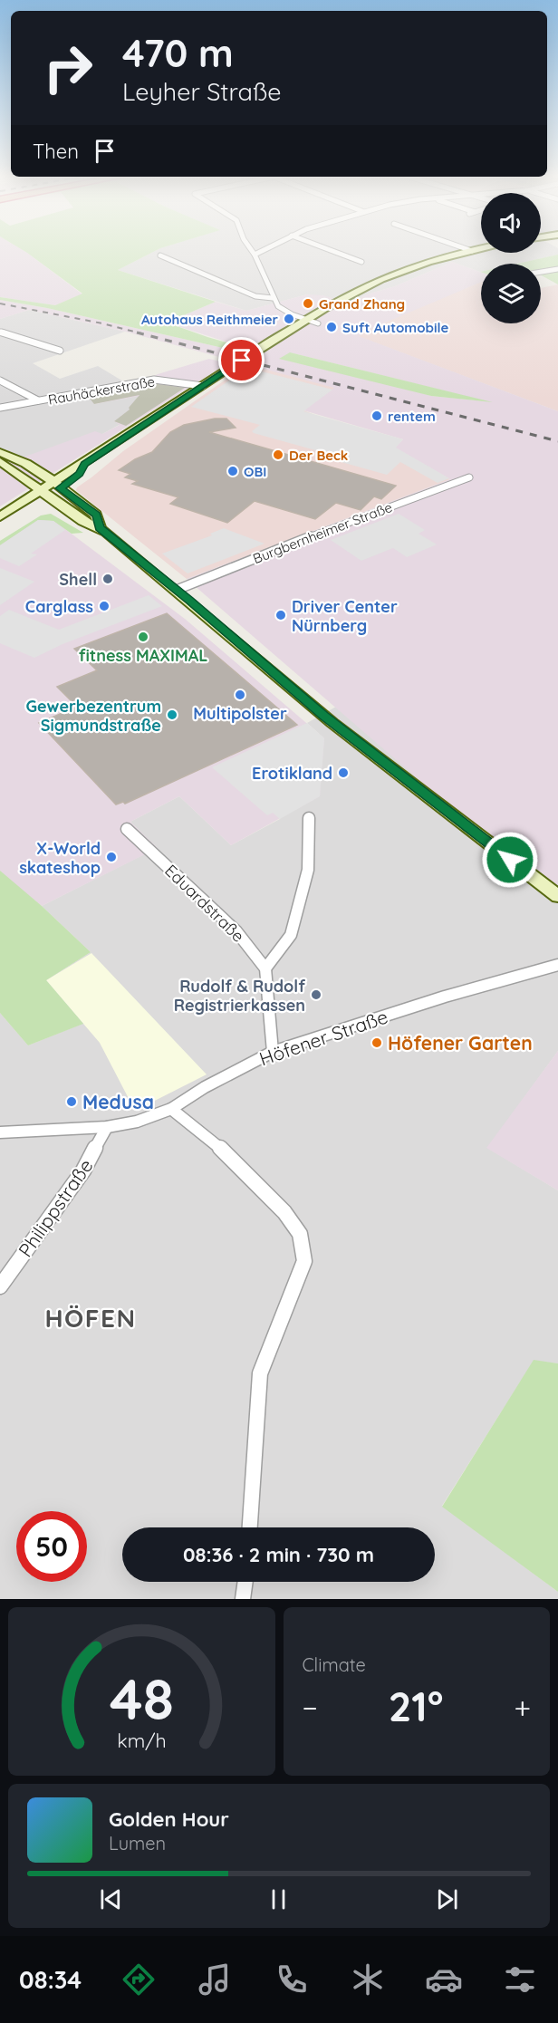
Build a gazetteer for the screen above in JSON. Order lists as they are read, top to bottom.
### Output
{
  "streets": {
    "street": [
      "Rauhäckerstraße",
      "Burgbernheimer Straße",
      "Eduardstraße",
      "Höfener Straße",
      "Philippstraße"
    ]
  },
  "crossings": [
    ["Höfener Straße", "Philippstraße"]
  ],
  "districts": ["HÖFEN"],
  "places": [
    "Grand Zhang",
    "Autohaus Reithmeier",
    "Suft Automobile",
    "rentem",
    "Der Beck",
    "OBI",
    "Shell",
    "Carglass",
    "Driver Center Nürnberg",
    "fitness MAXIMAL",
    "Multipolster",
    "Gewerbezentrum Sigmundstraße",
    "Erotikland",
    "X-World skateshop",
    "Rudolf & Rudolf Registrierkassen",
    "Höfener Garten",
    "Medusa"
  ],
  "page": {
    "turn": ["470 m", "Leyher Straße"],
    "then": "Then",
    "limit": "50",
    "trip": "08:36 · 2 min · 730 m",
    "tile": "Climate",
    "heat": ["−", "21°", "+"],
    "song": ["Golden Hour", "Lumen"],
    "tabs": "08:34",
    "gauge": ["48", "km/h"]
  }
}
